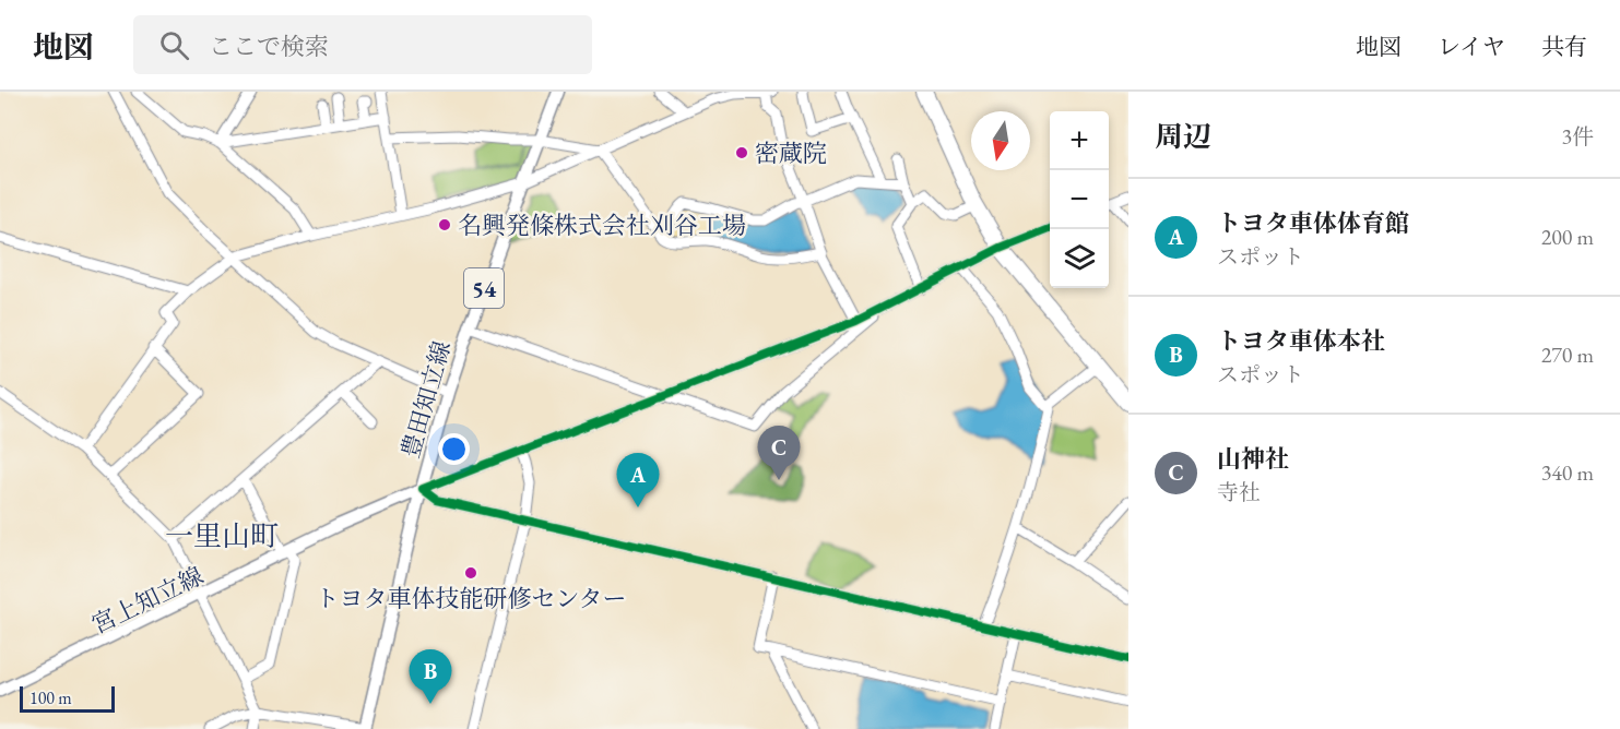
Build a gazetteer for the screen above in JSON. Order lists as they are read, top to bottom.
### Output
{
  "streets": {
    "main road": ["54", "豊田知立線", "宮上知立線"]
  },
  "crossings": [
    ["豊田知立線", "宮上知立線"]
  ],
  "districts": ["一里山町"],
  "places": ["密蔵院", "名興発條株式会社刈谷工場", "トヨタ車体技能研修センター"],
  "scale_bar": "100 m",
  "north": "bottom",
  "page": {
    "header": "地図",
    "search": "ここで検索",
    "nav": ["地図", "レイヤ", "共有"],
    "heading": ["周辺", "3件"],
    "map_buttons": ["+", "−"],
    "list": [
      {
        "mark": "A",
        "name": "トヨタ車体体育館",
        "note": "スポット",
        "value": "200 m"
      },
      {
        "mark": "B",
        "name": "トヨタ車体本社",
        "note": "スポット",
        "value": "270 m"
      },
      {
        "mark": "C",
        "name": "山神社",
        "note": "寺社",
        "value": "340 m"
      }
    ],
    "pins": ["C", "A", "B"],
    "scale": "100 m"
  }
}
